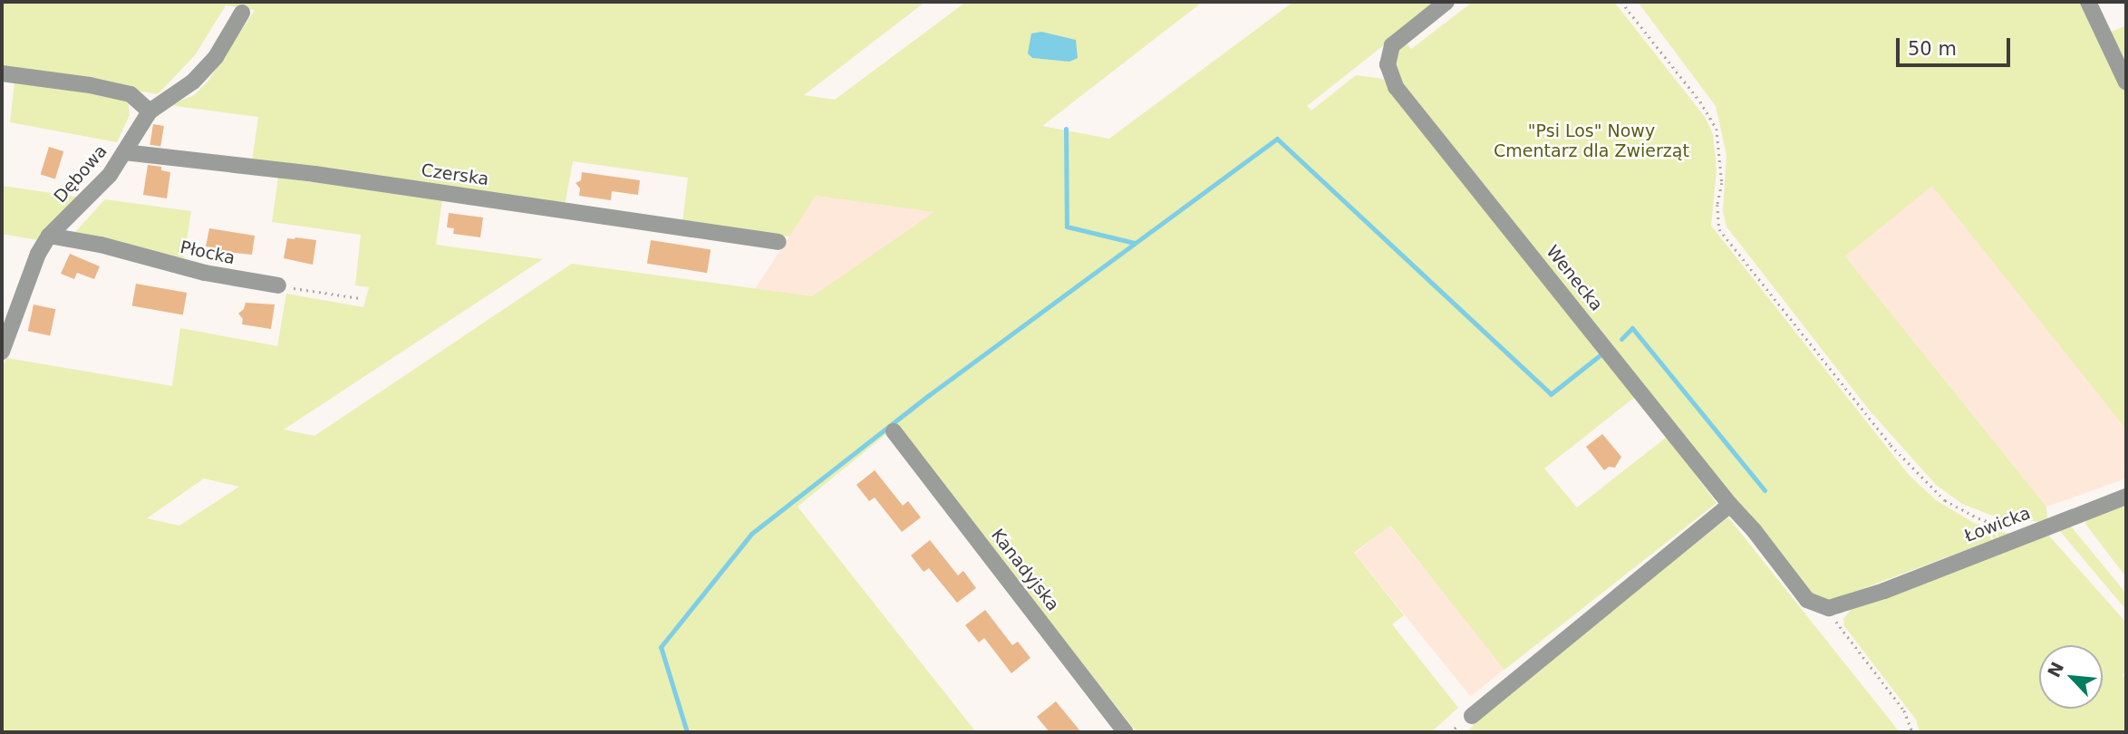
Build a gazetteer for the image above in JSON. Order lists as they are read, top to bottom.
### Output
{
  "streets": {
    "street": [
      "Dębowa",
      "Czerska",
      "Płocka",
      "Wenecka",
      "Łowicka",
      "Kanadyjska"
    ]
  },
  "crossings": [
    ["Dębowa", "Czerska"],
    ["Dębowa", "Płocka"],
    ["Wenecka", "Łowicka"]
  ],
  "parks": ["\"Psi Los\" Nowy Cmentarz dla Zwierząt"],
  "scale_bar": "50 m",
  "north": "top left"
}
